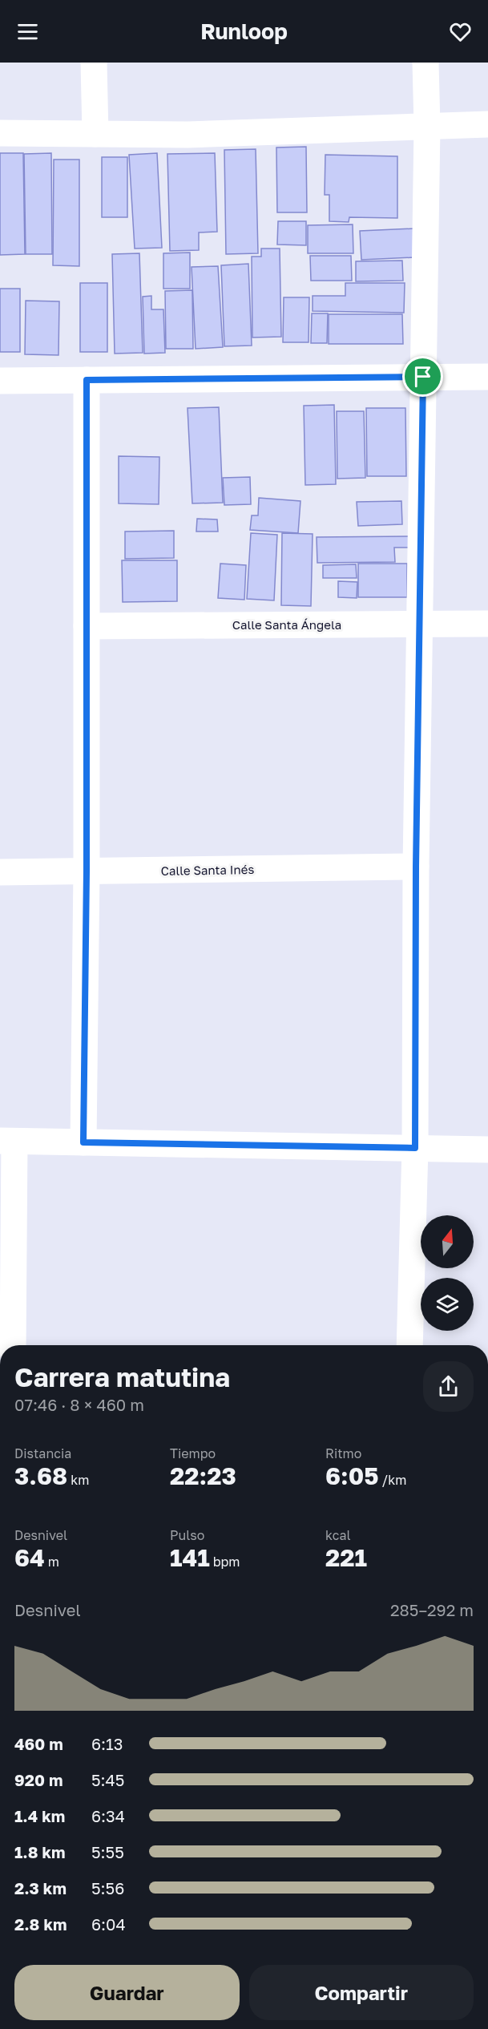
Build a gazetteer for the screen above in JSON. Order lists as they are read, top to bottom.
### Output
{
  "streets": {
    "street": ["Calle Santa Ángela", "Calle Santa Inés"]
  },
  "north": "top",
  "page": {
    "header": "Runloop",
    "heading": ["Carrera matutina", "07:46 · 8 × 460 m"],
    "stats": [
      ["Distancia", "3.68 km"],
      ["Tiempo", "22:23"],
      ["Ritmo", "6:05 /km"],
      ["Desnivel", "64 m"],
      ["Pulso", "141 bpm"],
      ["kcal", "221"]
    ],
    "chart": ["Desnivel", "285–292 m"],
    "list": [
      {
        "name": "460 m",
        "note": "6:13"
      },
      {
        "name": "920 m",
        "note": "5:45"
      },
      {
        "name": "1.4 km",
        "note": "6:34"
      },
      {
        "name": "1.8 km",
        "note": "5:55"
      },
      {
        "name": "2.3 km",
        "note": "5:56"
      },
      {
        "name": "2.8 km",
        "note": "6:04"
      }
    ],
    "buttons": ["Guardar", "Compartir"]
  }
}
